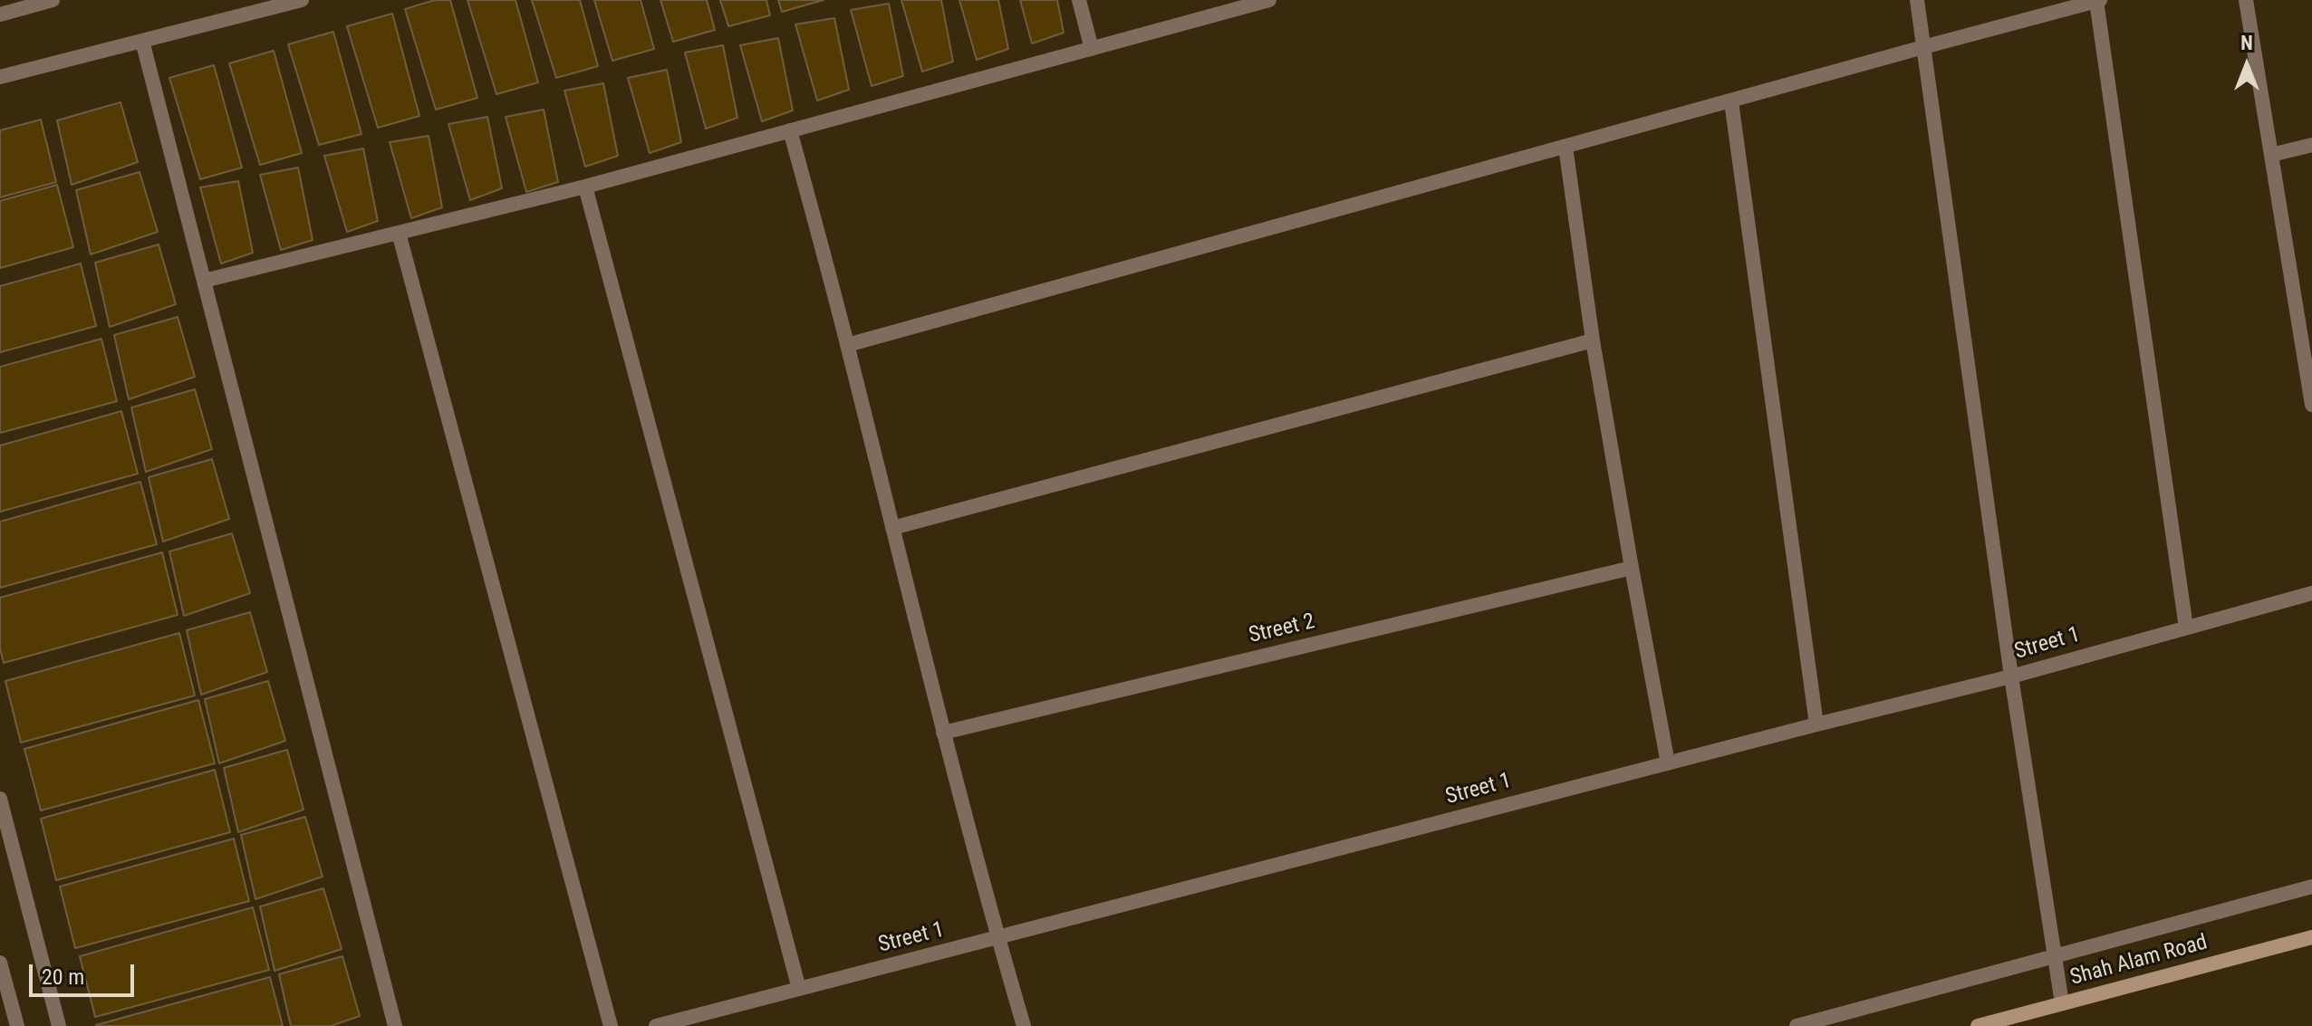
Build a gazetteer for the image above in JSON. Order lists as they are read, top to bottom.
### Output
{
  "streets": {
    "street": ["Street 2", "Street 1", "Shah Alam Road"]
  },
  "scale_bar": "20 m",
  "north": "top"
}
